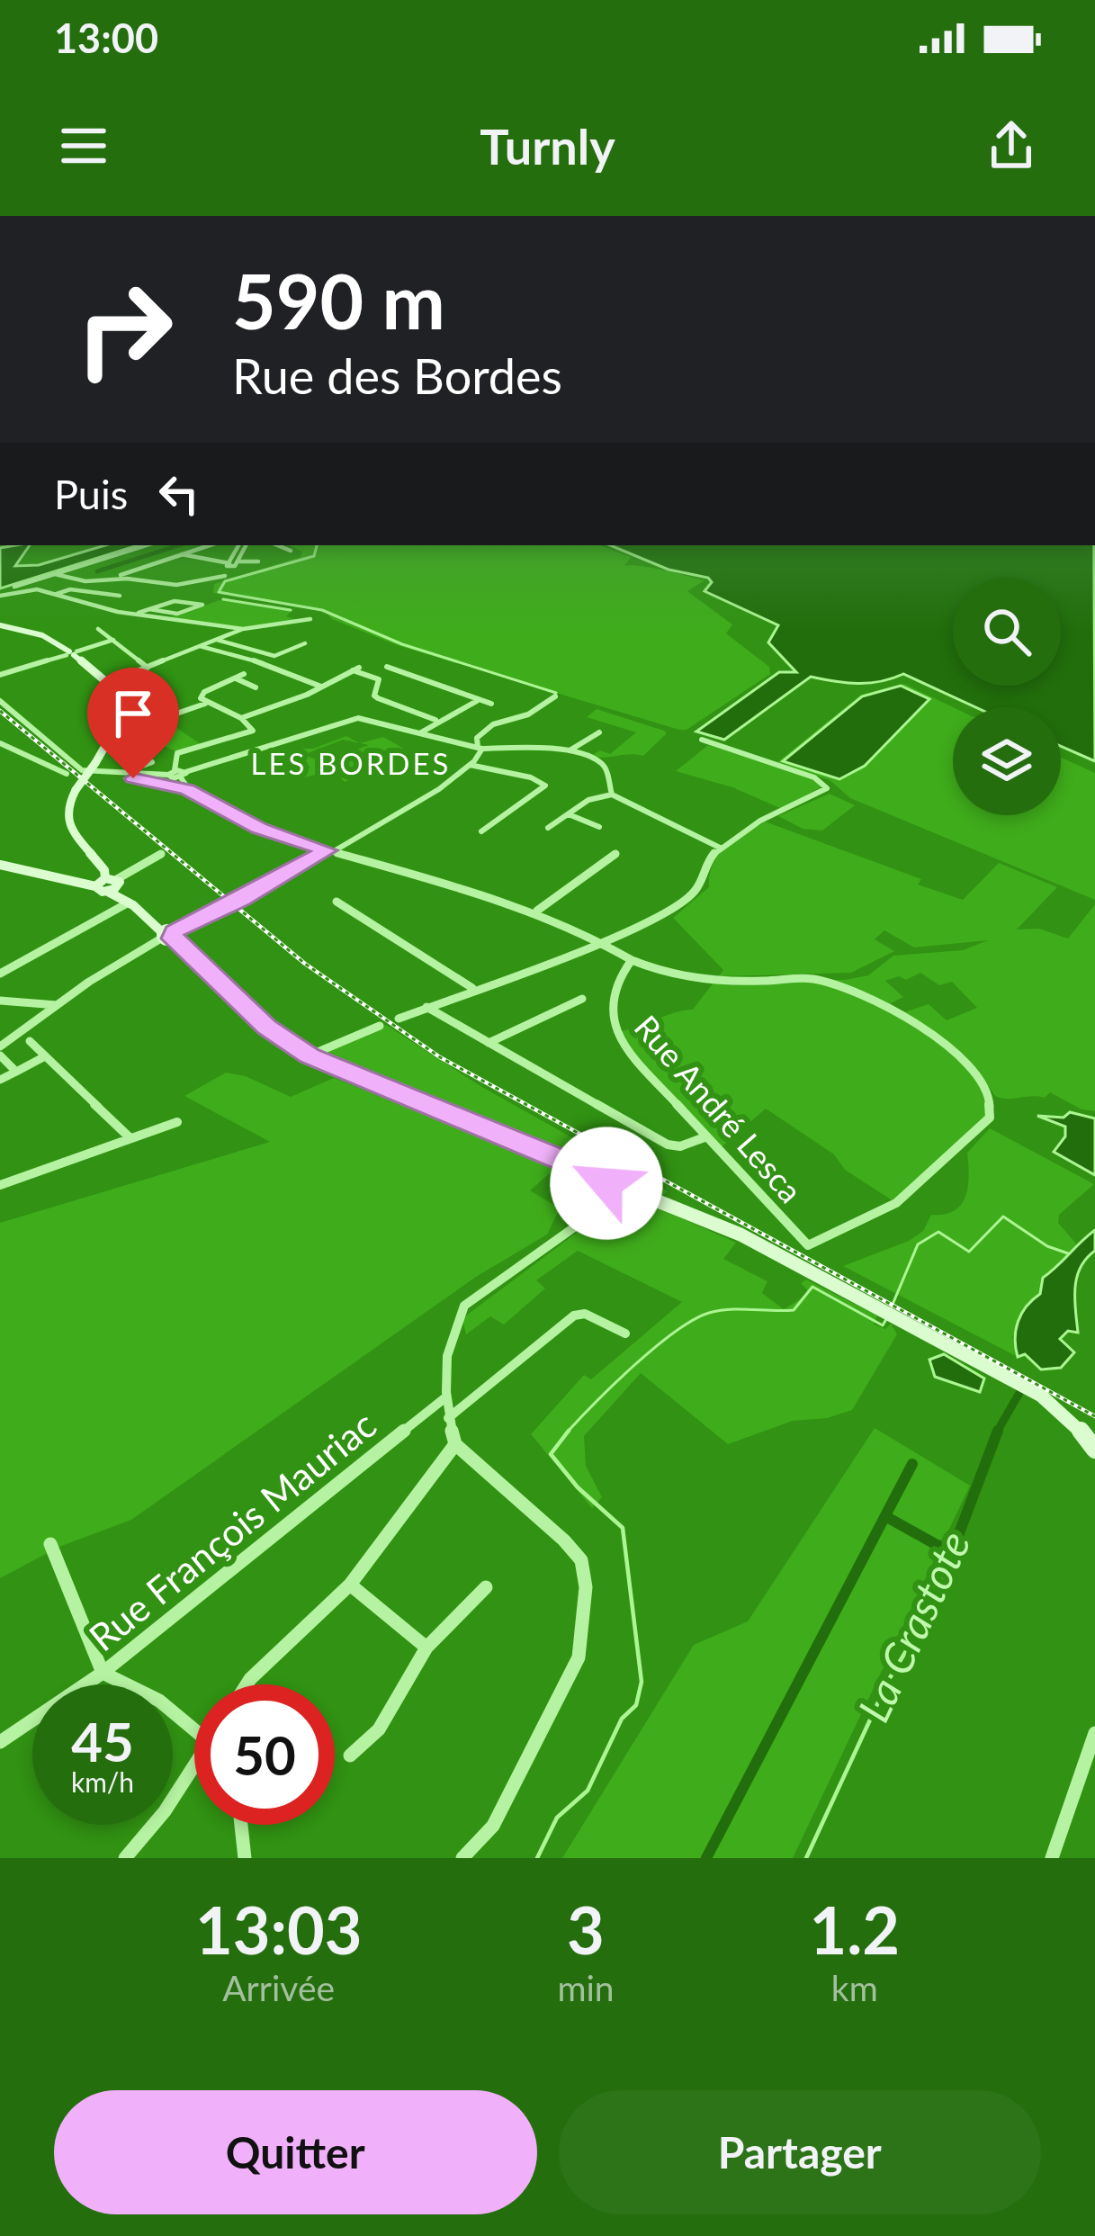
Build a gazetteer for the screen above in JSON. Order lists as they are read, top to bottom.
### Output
{
  "streets": {
    "street": ["Rue André Lesca", "Rue François Mauriac"]
  },
  "districts": ["LES BORDES"],
  "water": ["La Crastote"],
  "page": {
    "status": "13:00",
    "header": "Turnly",
    "turn": ["590 m", "Rue des Bordes"],
    "then": "Puis",
    "speed": "45 km/h",
    "limit": "50",
    "eta": [
      "13:03",
      "Arrivée",
      "3",
      "min",
      "1.2",
      "km"
    ],
    "buttons": ["Quitter", "Partager"]
  }
}
